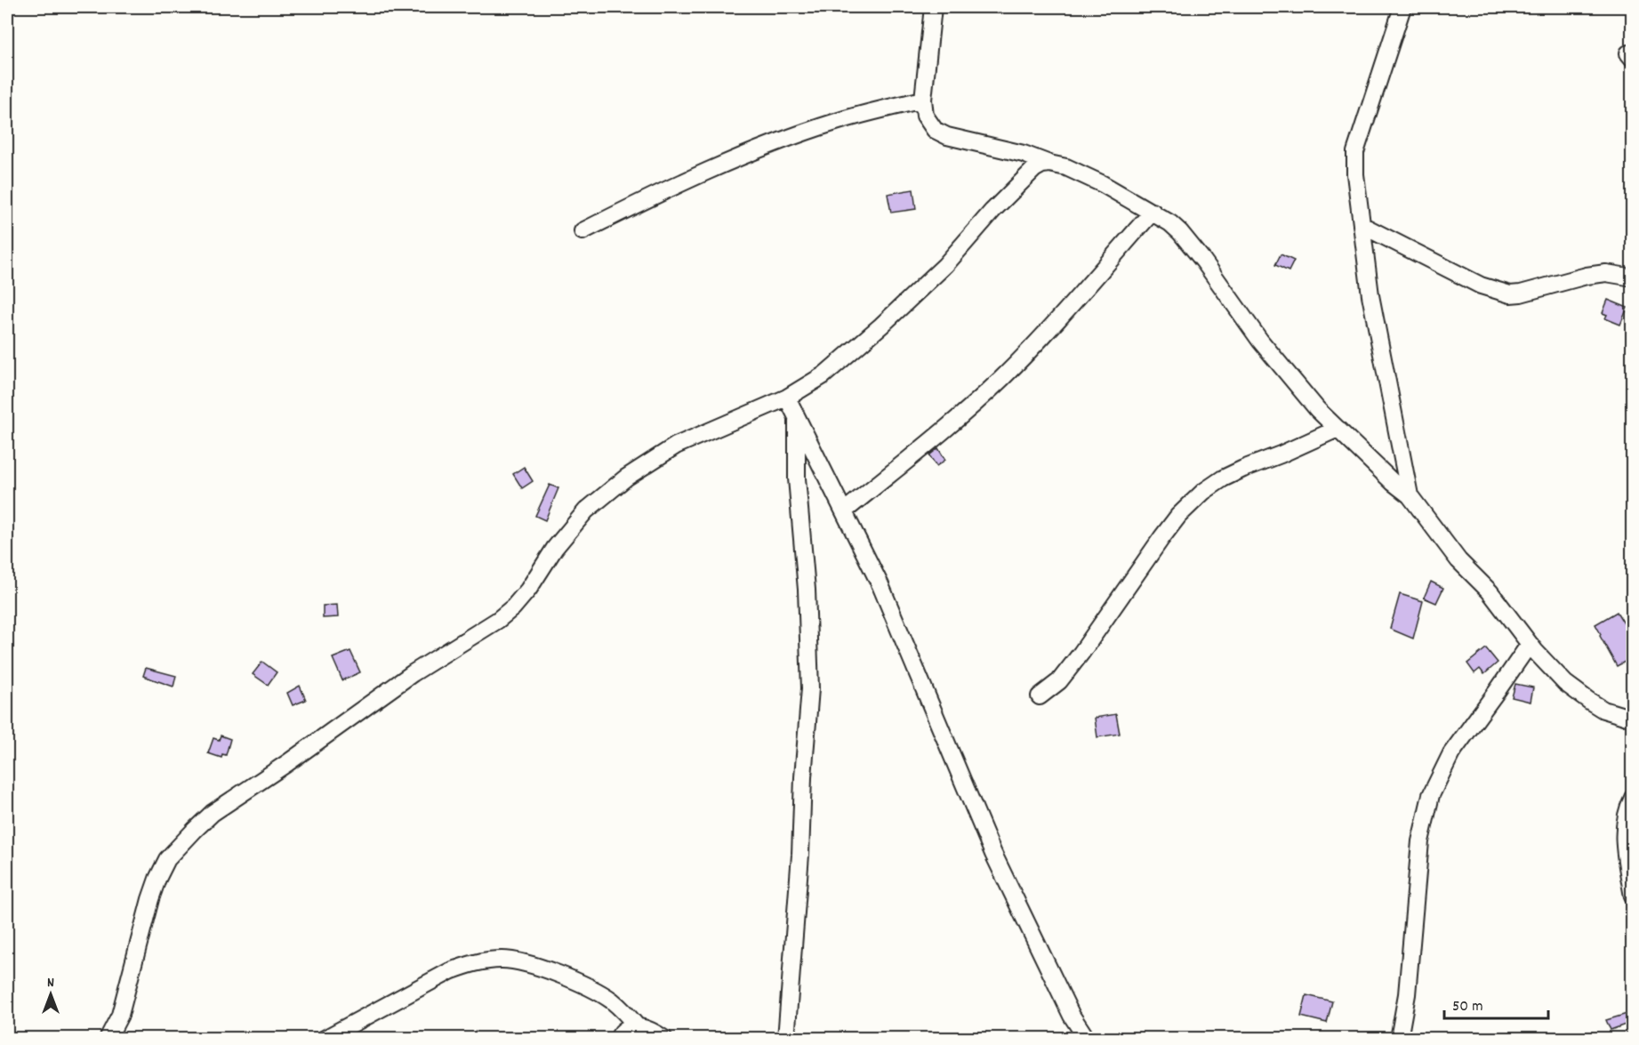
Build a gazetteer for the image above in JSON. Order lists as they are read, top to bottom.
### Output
{
  "scale_bar": "50 m",
  "north": "top"
}
